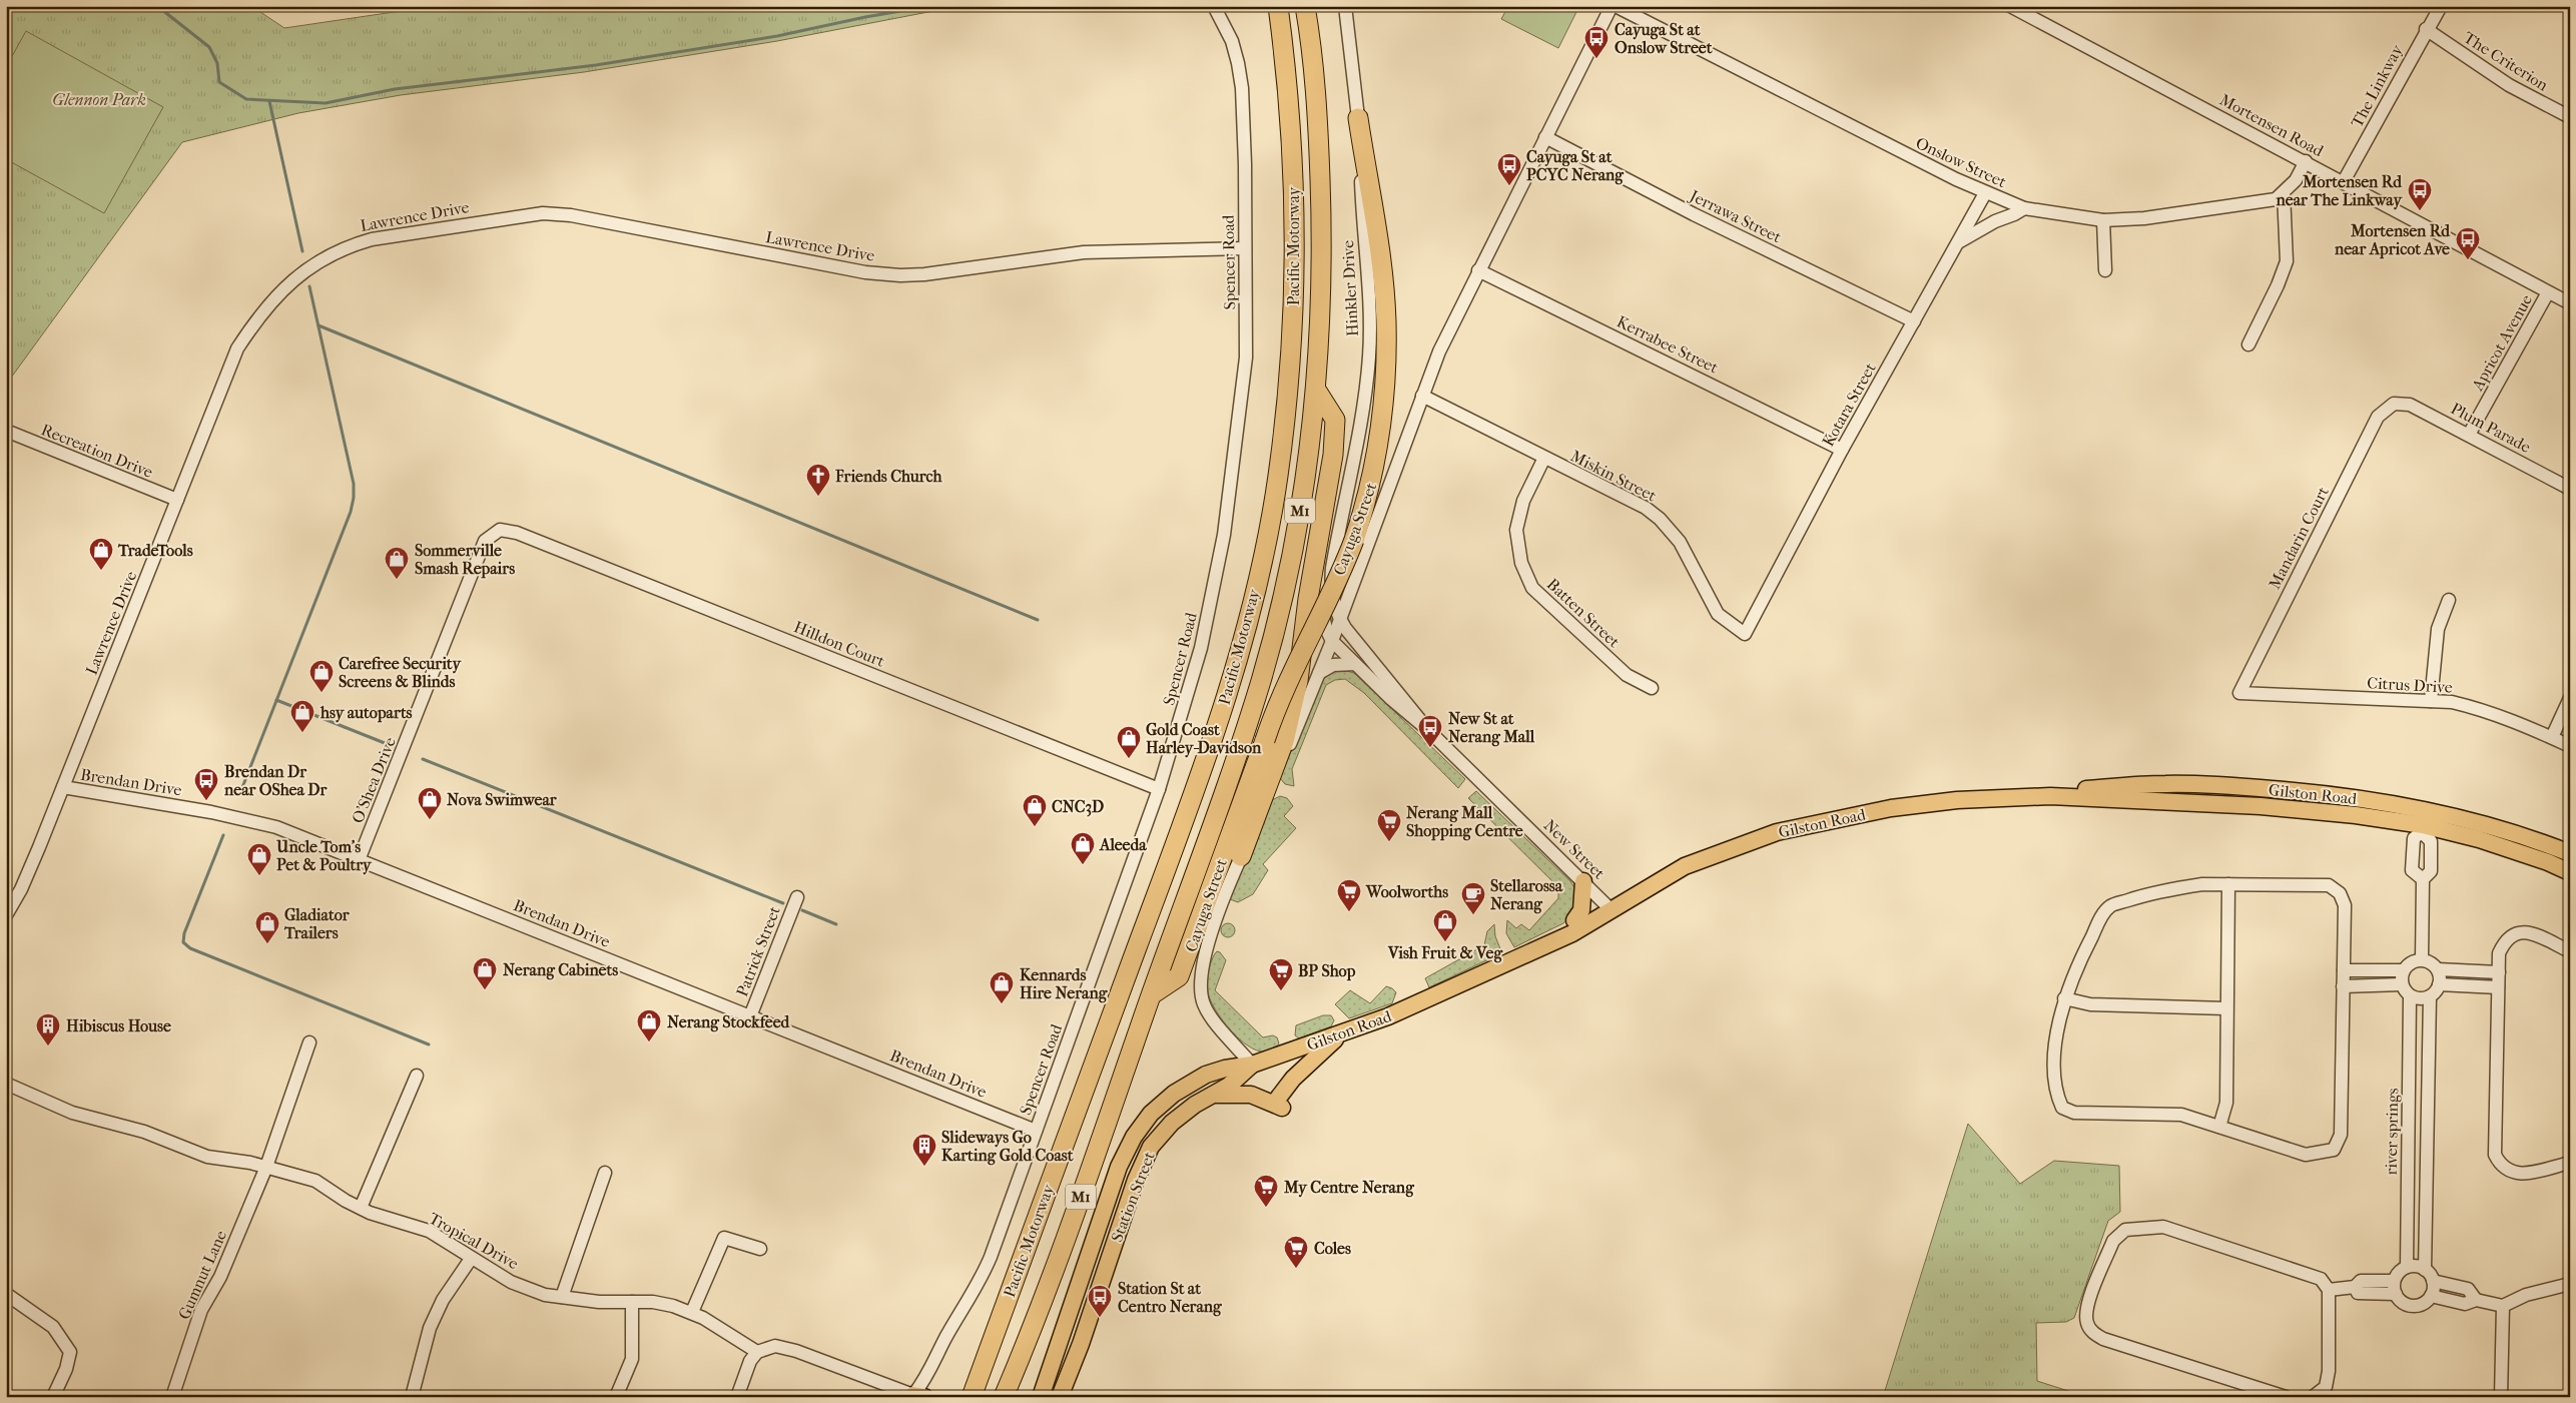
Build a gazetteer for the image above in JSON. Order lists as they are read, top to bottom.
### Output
{
  "streets": {
    "highway": ["Pacific Motorway", "M1"],
    "main road": ["Gilston Road", "Station Street"],
    "street": [
      "The Criterion",
      "The Linkway",
      "Mortensen Road",
      "Onslow Street",
      "Lawrence Drive",
      "Jerrawa Street",
      "Spencer Road",
      "Hinkler Drive",
      "Apricot Avenue",
      "Kerrabee Street",
      "Kotara Street",
      "Plum Parade",
      "Recreation Drive",
      "Miskin Street",
      "Cayuga Street",
      "Mandarin Court",
      "Batten Street",
      "Hilldon Court",
      "Citrus Drive",
      "O'Shea Drive",
      "Brendan Drive",
      "New Street",
      "Patrick Street",
      "river springs",
      "Tropical Drive",
      "Gumnut Lane"
    ]
  },
  "crossings": [
    ["The Criterion", "The Linkway"],
    ["The Linkway", "Mortensen Road"],
    ["Mortensen Road", "Onslow Street"],
    ["Mortensen Road", "Apricot Avenue"],
    ["Onslow Street", "Kotara Street"],
    ["Onslow Street", "Cayuga Street"],
    ["Lawrence Drive", "Spencer Road"],
    ["Lawrence Drive", "Recreation Drive"],
    ["Lawrence Drive", "Brendan Drive"],
    ["Jerrawa Street", "Kotara Street"],
    ["Jerrawa Street", "Cayuga Street"],
    ["Spencer Road", "Hilldon Court"],
    ["Spencer Road", "Brendan Drive"],
    ["Hinkler Drive", "Cayuga Street"],
    ["Hinkler Drive", "New Street"],
    ["Apricot Avenue", "Plum Parade"],
    ["Kerrabee Street", "Kotara Street"],
    ["Kerrabee Street", "Cayuga Street"],
    ["Kotara Street", "Miskin Street"],
    ["Plum Parade", "Mandarin Court"],
    ["Miskin Street", "Cayuga Street"],
    ["Miskin Street", "Batten Street"],
    ["Cayuga Street", "Gilston Road"],
    ["Cayuga Street", "New Street"],
    ["Cayuga Street", "Station Street"],
    ["Mandarin Court", "Citrus Drive"],
    ["Hilldon Court", "O'Shea Drive"],
    ["O'Shea Drive", "Brendan Drive"],
    ["Brendan Drive", "Patrick Street"],
    ["Gilston Road", "New Street"],
    ["Gilston Road", "Station Street"],
    ["Tropical Drive", "Gumnut Lane"]
  ],
  "parks": ["Glennon Park"],
  "places": {
    "bus stop": [
      "Cayuga St at Onslow Street",
      "Cayuga St at PCYC Nerang",
      "Mortensen Rd near The Linkway",
      "Mortensen Rd near Apricot Ave",
      "New St at Nerang Mall",
      "Brendan Dr near OShea Dr",
      "Station St at Centro Nerang"
    ],
    "church": ["Friends Church"],
    "shop": [
      "TradeTools",
      "Sommerville Smash Repairs",
      "Carefree Security Screens & Blinds",
      "hsy autoparts",
      "Gold Coast Harley-Davidson",
      "Nova Swimwear",
      "CNC3D",
      "Aleeda",
      "Uncle Tom's Pet & Poultry",
      "Vish Fruit & Veg",
      "Gladiator Trailers",
      "Nerang Cabinets",
      "Kennards Hire Nerang",
      "Nerang Stockfeed"
    ],
    "supermarket": [
      "Nerang Mall Shopping Centre",
      "Woolworths",
      "BP Shop",
      "My Centre Nerang",
      "Coles"
    ],
    "cafe": ["Stellarossa Nerang"],
    "building": ["Hibiscus House", "Slideways Go Karting Gold Coast"]
  }
}
